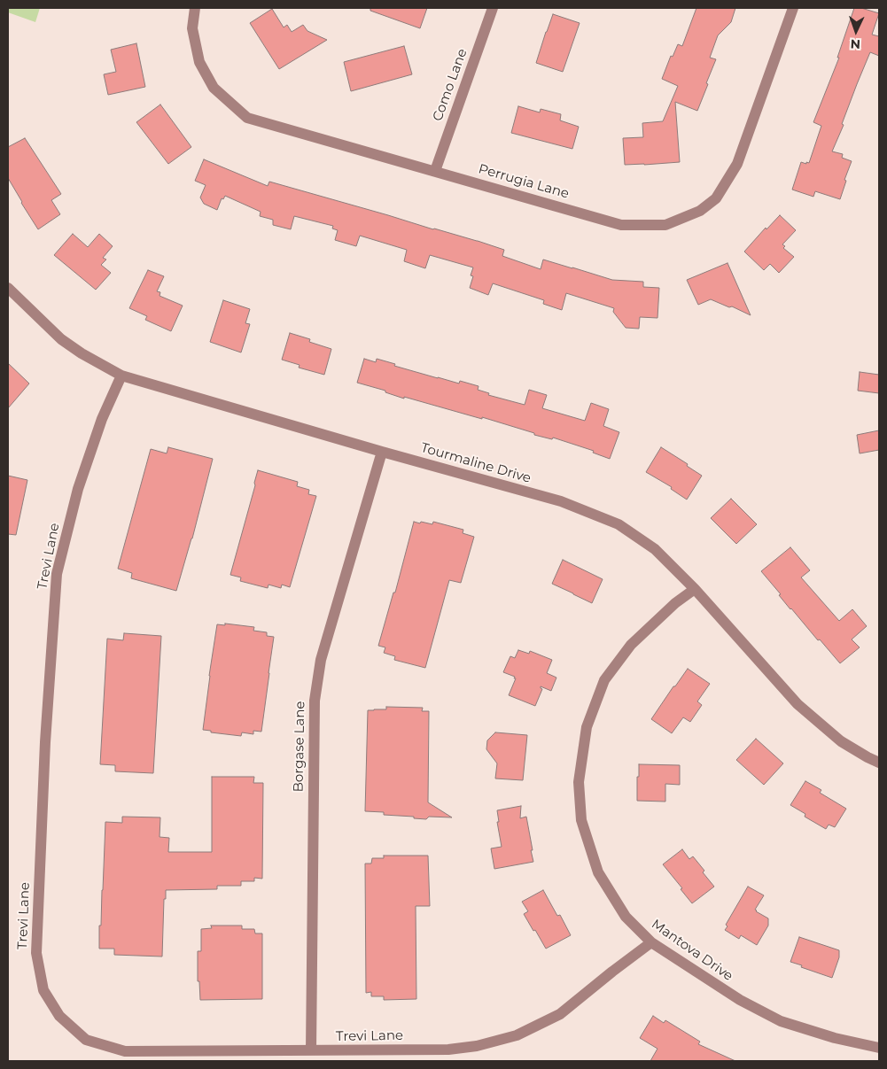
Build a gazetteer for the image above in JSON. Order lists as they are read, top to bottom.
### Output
{
  "streets": {
    "street": [
      "Como Lane",
      "Perrugia Lane",
      "Tourmaline Drive",
      "Trevi Lane",
      "Borgase Lane",
      "Mantova Drive"
    ]
  },
  "crossings": [
    ["Como Lane", "Perrugia Lane"],
    ["Tourmaline Drive", "Trevi Lane"],
    ["Tourmaline Drive", "Borgase Lane"],
    ["Tourmaline Drive", "Mantova Drive"],
    ["Trevi Lane", "Borgase Lane"],
    ["Trevi Lane", "Mantova Drive"]
  ],
  "north": "bottom"
}
